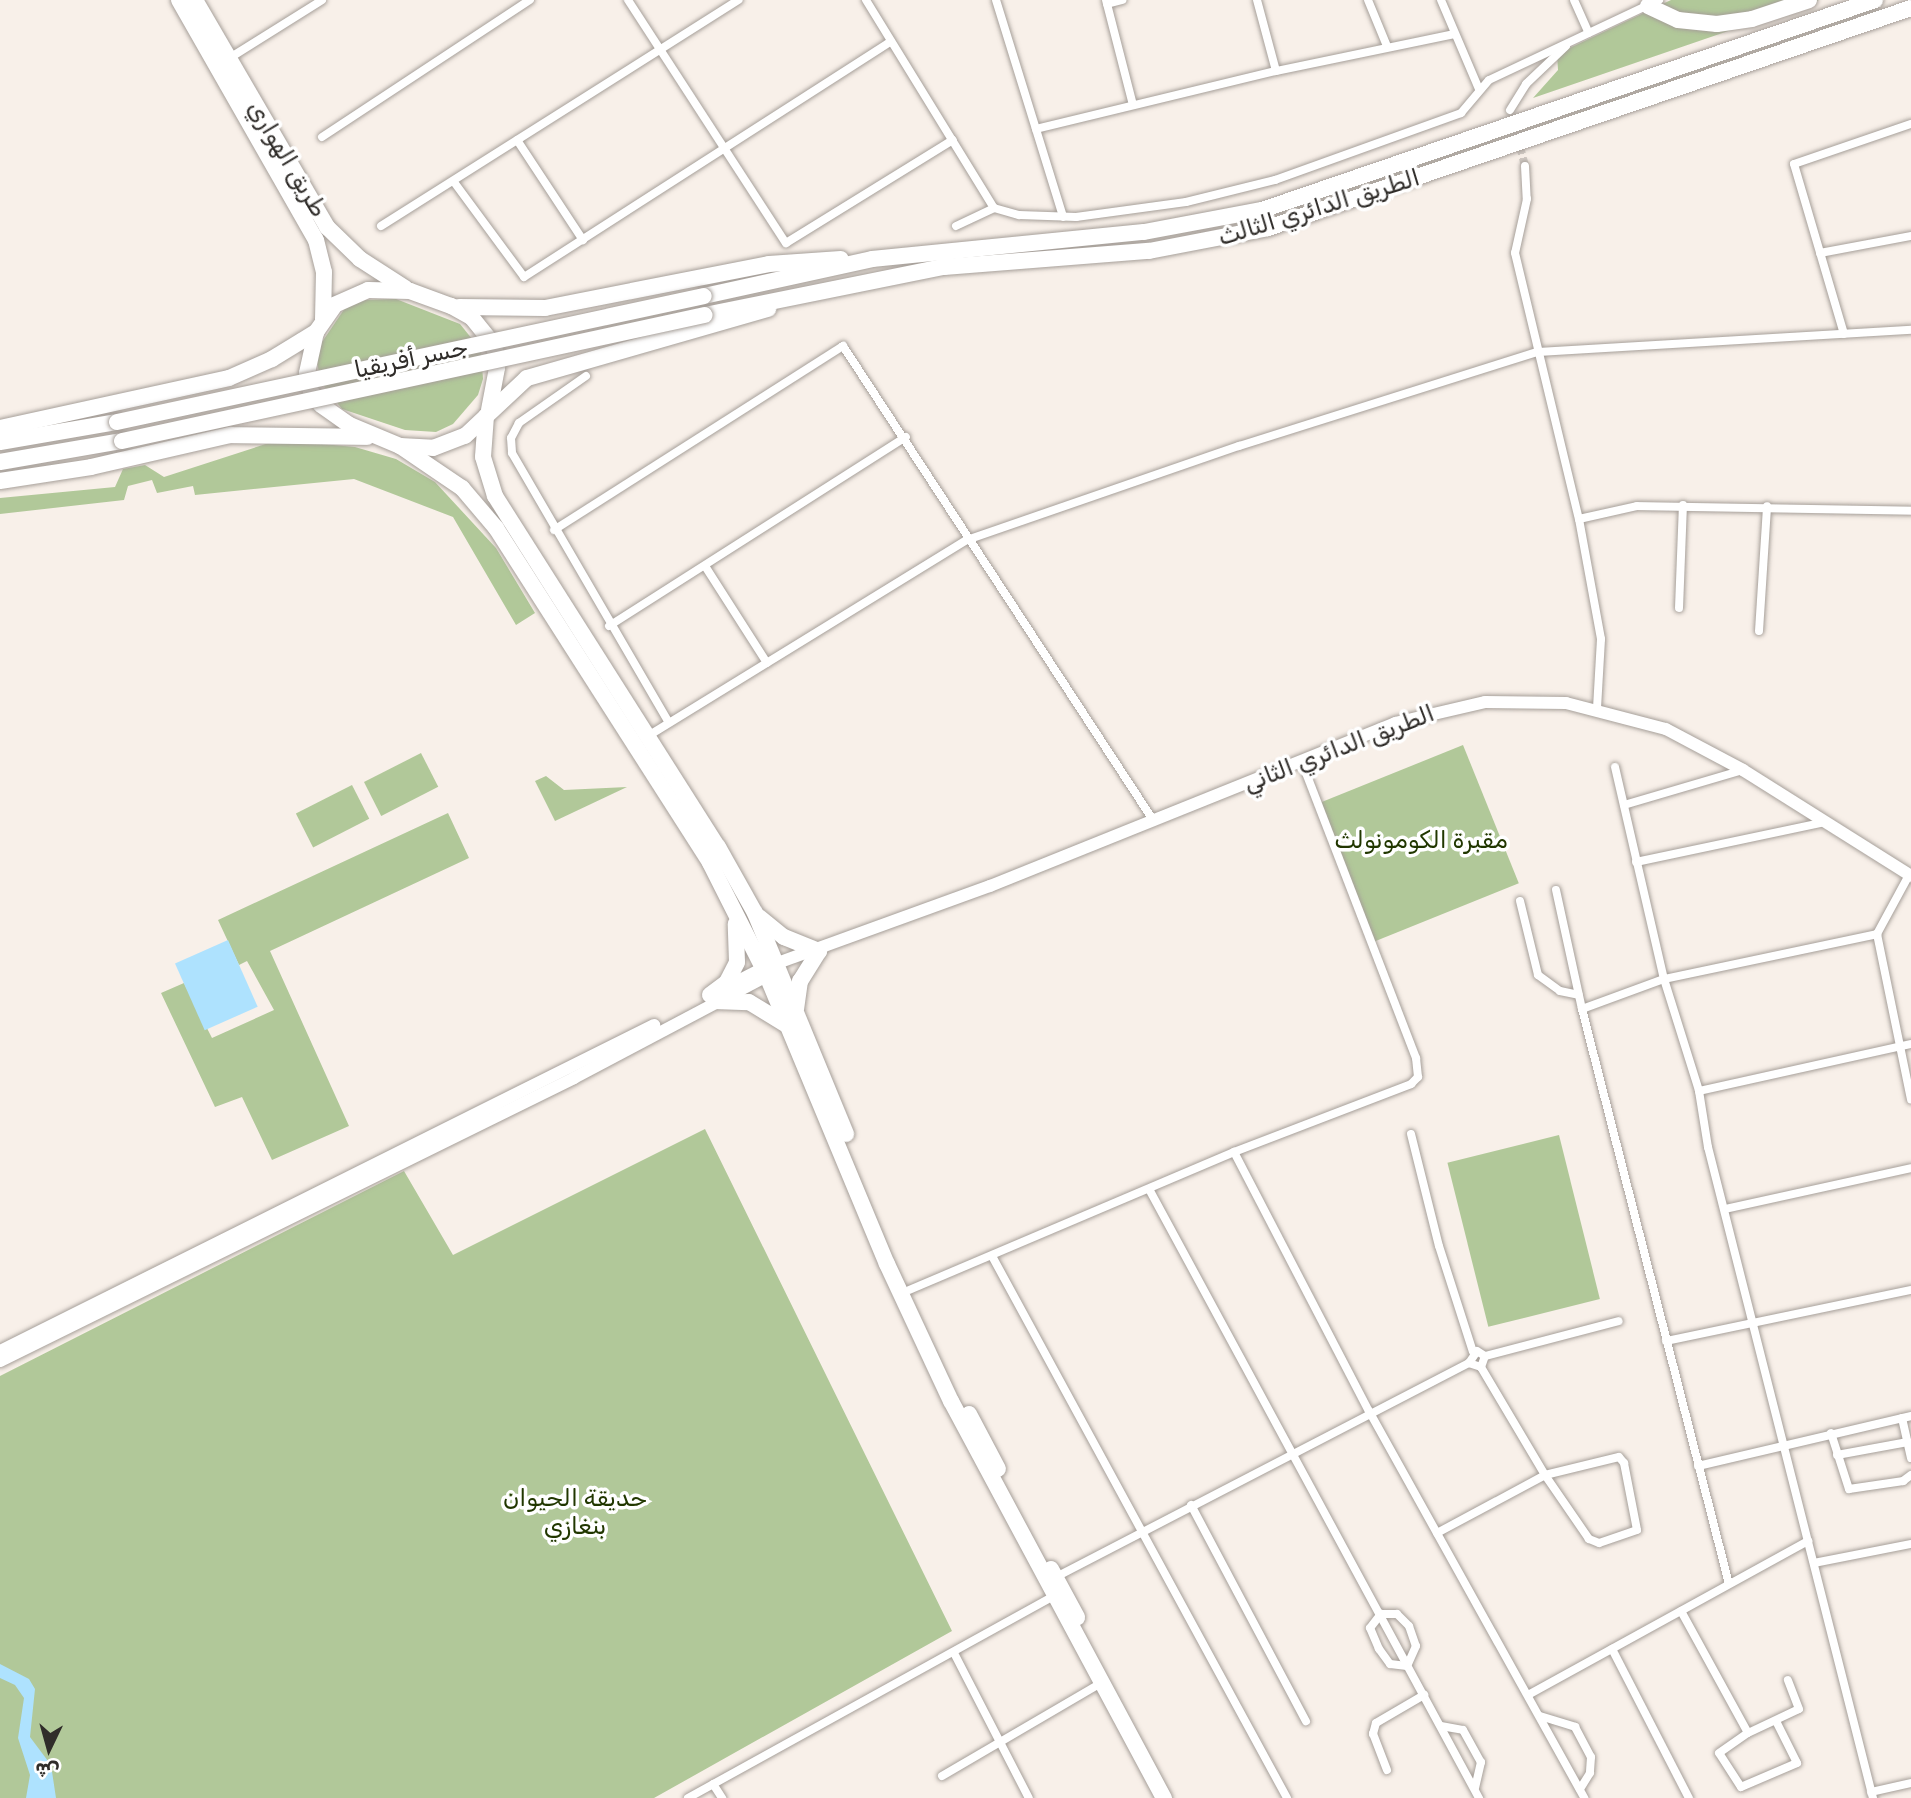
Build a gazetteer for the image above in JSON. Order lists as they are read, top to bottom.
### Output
{
  "streets": {
    "highway": ["طريق الهواري", "الطريق الدائري الثالث", "جسر أفريقيا"],
    "main road": ["الطريق الدائري الثاني"]
  },
  "crossings": [
    ["الطريق الدائري الثالث", "جسر أفريقيا"]
  ],
  "parks": ["مقبرة الكومونولث", "حديقة الحيوان بنغازي"],
  "north": "bottom"
}
